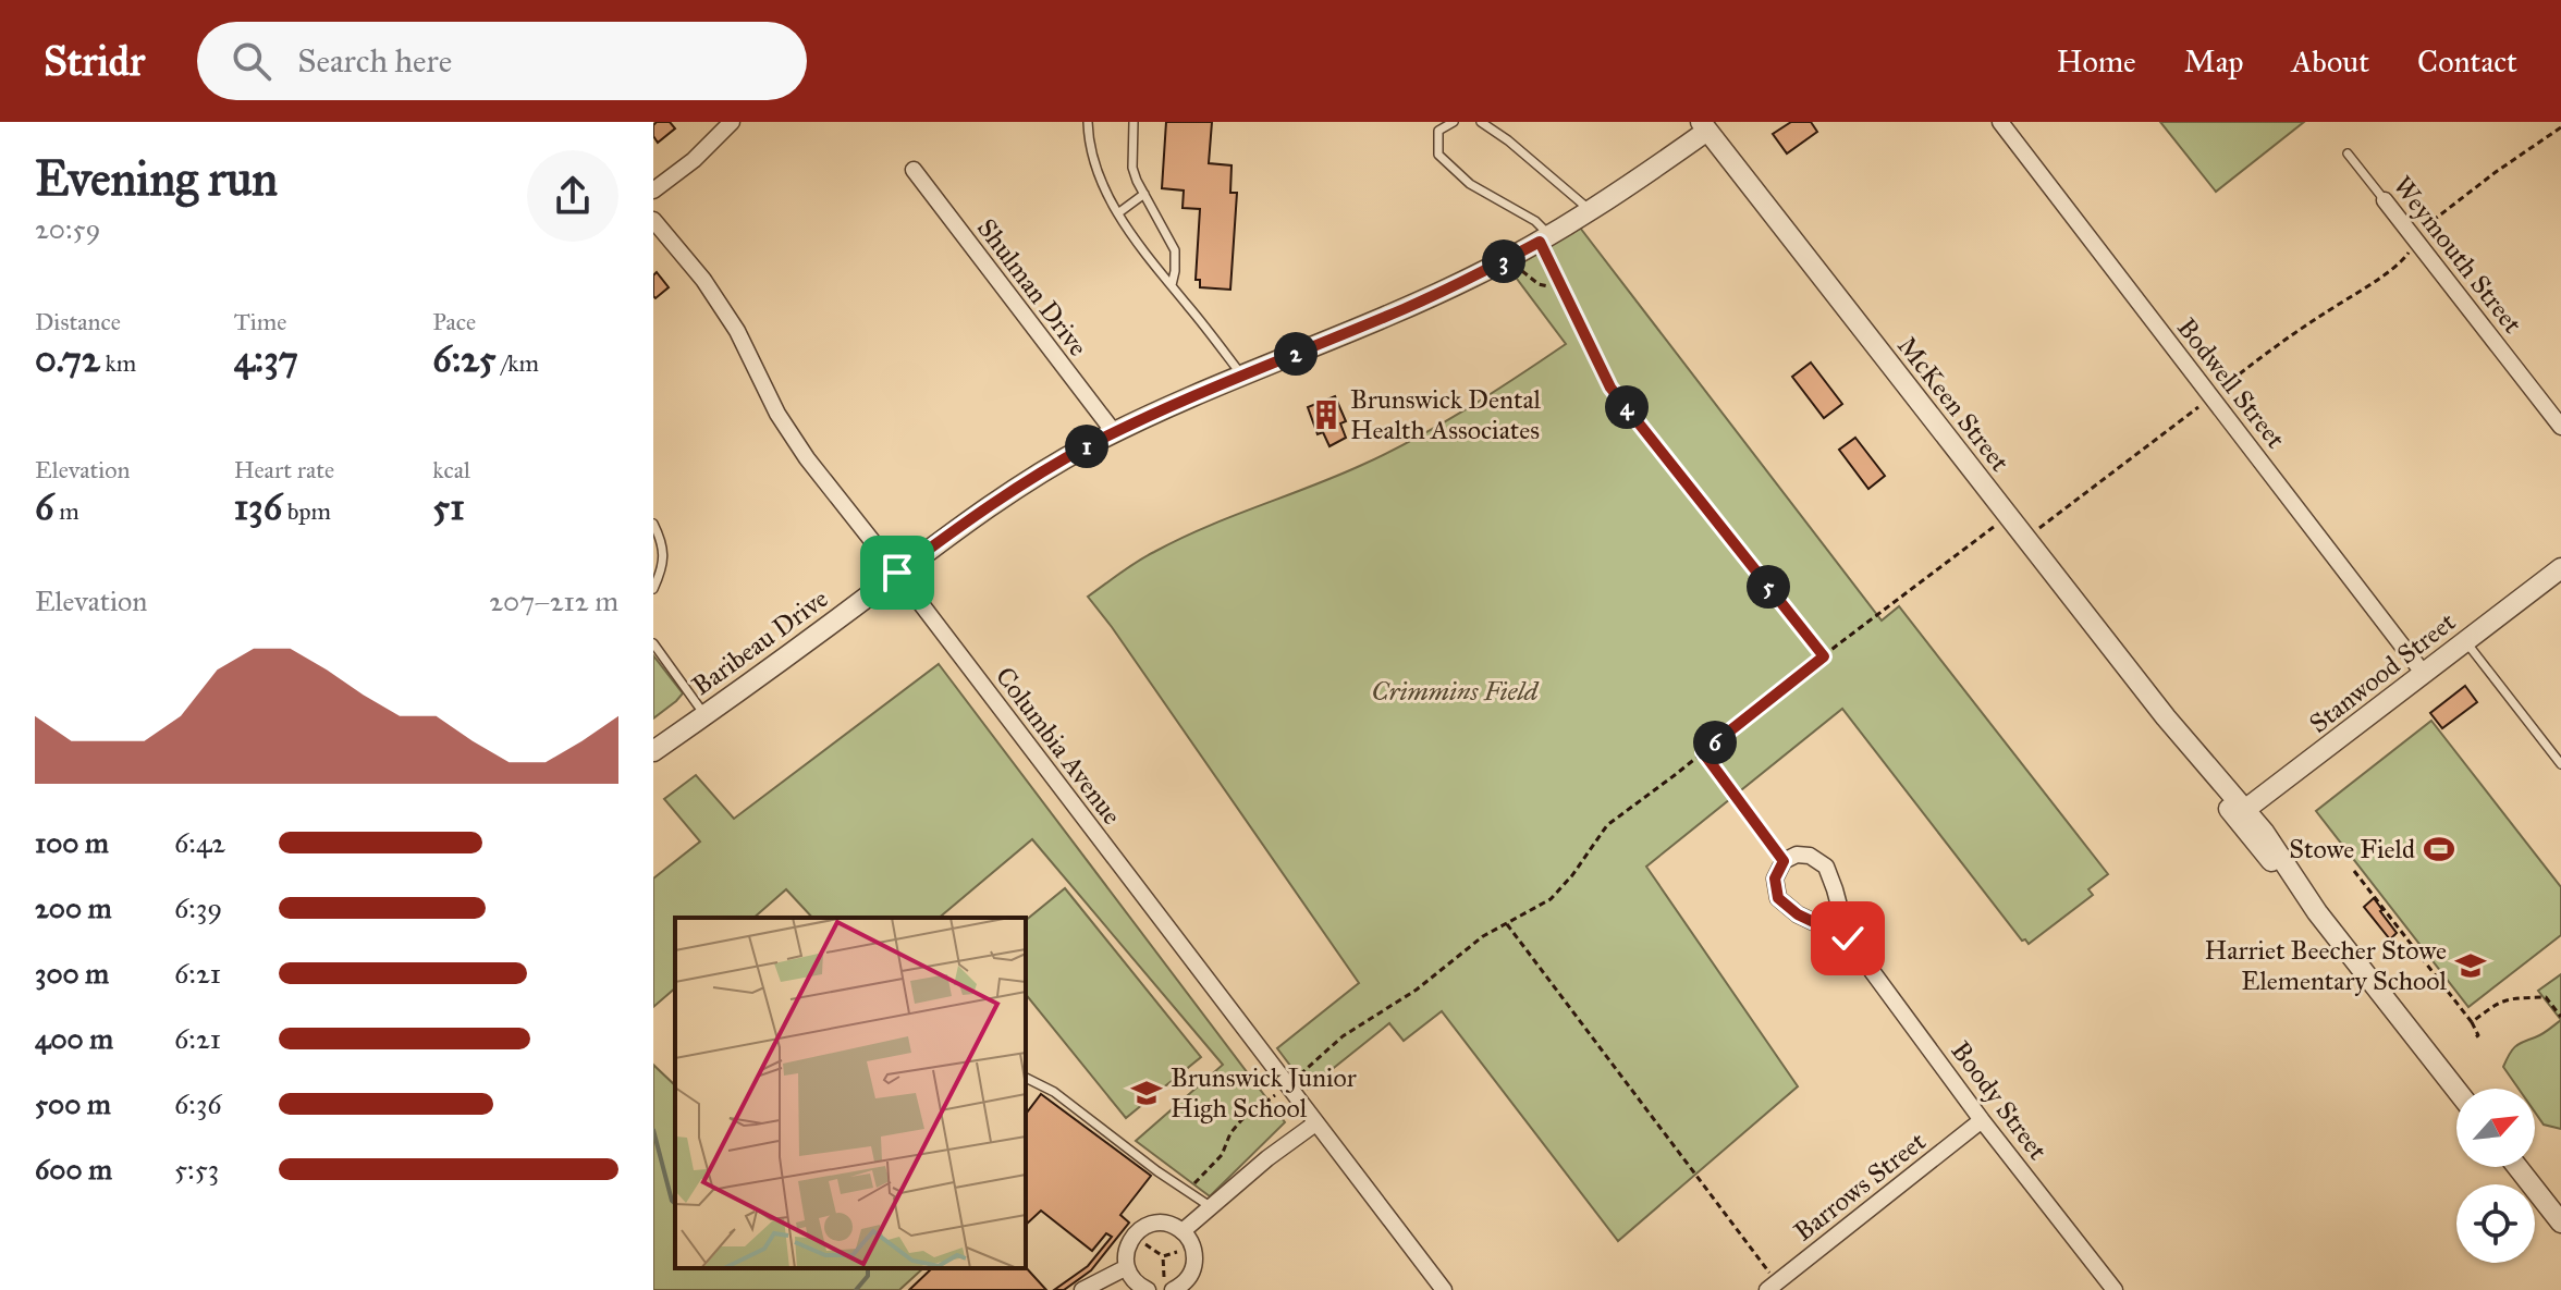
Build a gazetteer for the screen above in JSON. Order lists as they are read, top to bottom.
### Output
{
  "streets": {
    "street": [
      "Weymouth Street",
      "Shulman Drive",
      "Bodwell Street",
      "McKeen Street",
      "Baribeau Drive",
      "Stanwood Street",
      "Columbia Avenue",
      "Boody Street",
      "Barrows Street"
    ]
  },
  "crossings": [
    ["Shulman Drive", "Baribeau Drive"],
    ["Bodwell Street", "Stanwood Street"],
    ["McKeen Street", "Baribeau Drive"],
    ["McKeen Street", "Stanwood Street"],
    ["Baribeau Drive", "Columbia Avenue"],
    ["Boody Street", "Barrows Street"]
  ],
  "parks": ["Crimmins Field"],
  "places": {
    "building": ["Brunswick Dental Health Associates"],
    "sports": ["Stowe Field"],
    "school or university": ["Harriet Beecher Stowe Elementary School", "Brunswick Junior High School"]
  },
  "north": "top right",
  "page": {
    "header": "Stridr",
    "search": "Search here",
    "nav": [
      "Home",
      "Map",
      "About",
      "Contact"
    ],
    "heading": ["Evening run", "20:59"],
    "pins": [
      "3",
      "2",
      "4",
      "1",
      "5",
      "6"
    ],
    "stats": [
      ["Distance", "0.72 km"],
      ["Time", "4:37"],
      ["Pace", "6:25 /km"],
      ["Elevation", "6 m"],
      ["Heart rate", "136 bpm"],
      ["kcal", "51"]
    ],
    "chart": ["Elevation", "207–212 m"],
    "list": [
      {
        "name": "100 m",
        "note": "6:42"
      },
      {
        "name": "200 m",
        "note": "6:39"
      },
      {
        "name": "300 m",
        "note": "6:21"
      },
      {
        "name": "400 m",
        "note": "6:21"
      },
      {
        "name": "500 m",
        "note": "6:36"
      },
      {
        "name": "600 m",
        "note": "5:53"
      }
    ]
  }
}
